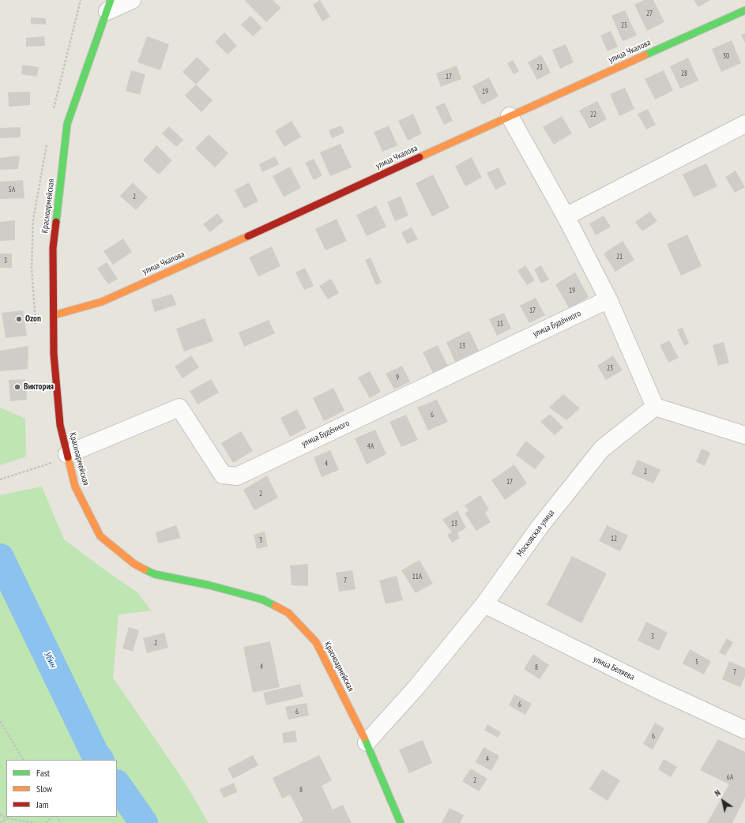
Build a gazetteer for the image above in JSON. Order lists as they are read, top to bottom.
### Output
{
  "streets": {
    "street": [
      "улица Чкалова",
      "Красноармейская",
      "улица Будённого",
      "Московская улица",
      "улица Беляева"
    ]
  },
  "crossings": [
    ["улица Чкалова", "Красноармейская"],
    ["Красноармейская", "улица Будённого"],
    ["Красноармейская", "Московская улица"],
    ["Московская улица", "улица Беляева"]
  ],
  "water": ["Убин"],
  "places": ["Ozon", "Виктория"],
  "house_numbers": [
    "27",
    "25",
    "30",
    "21",
    "28",
    "17",
    "19",
    "22",
    "5А",
    "2",
    "21",
    "3",
    "19",
    "17",
    "15",
    "13",
    "23",
    "9",
    "6",
    "4А",
    "4",
    "2",
    "17",
    "2",
    "13",
    "12",
    "3",
    "11А",
    "7",
    "3",
    "2",
    "5",
    "4",
    "8",
    "7",
    "6",
    "6",
    "6",
    "4",
    "6А",
    "2",
    "8"
  ],
  "legend": ["Fast", "Slow", "Jam"],
  "north": "top left"
}
